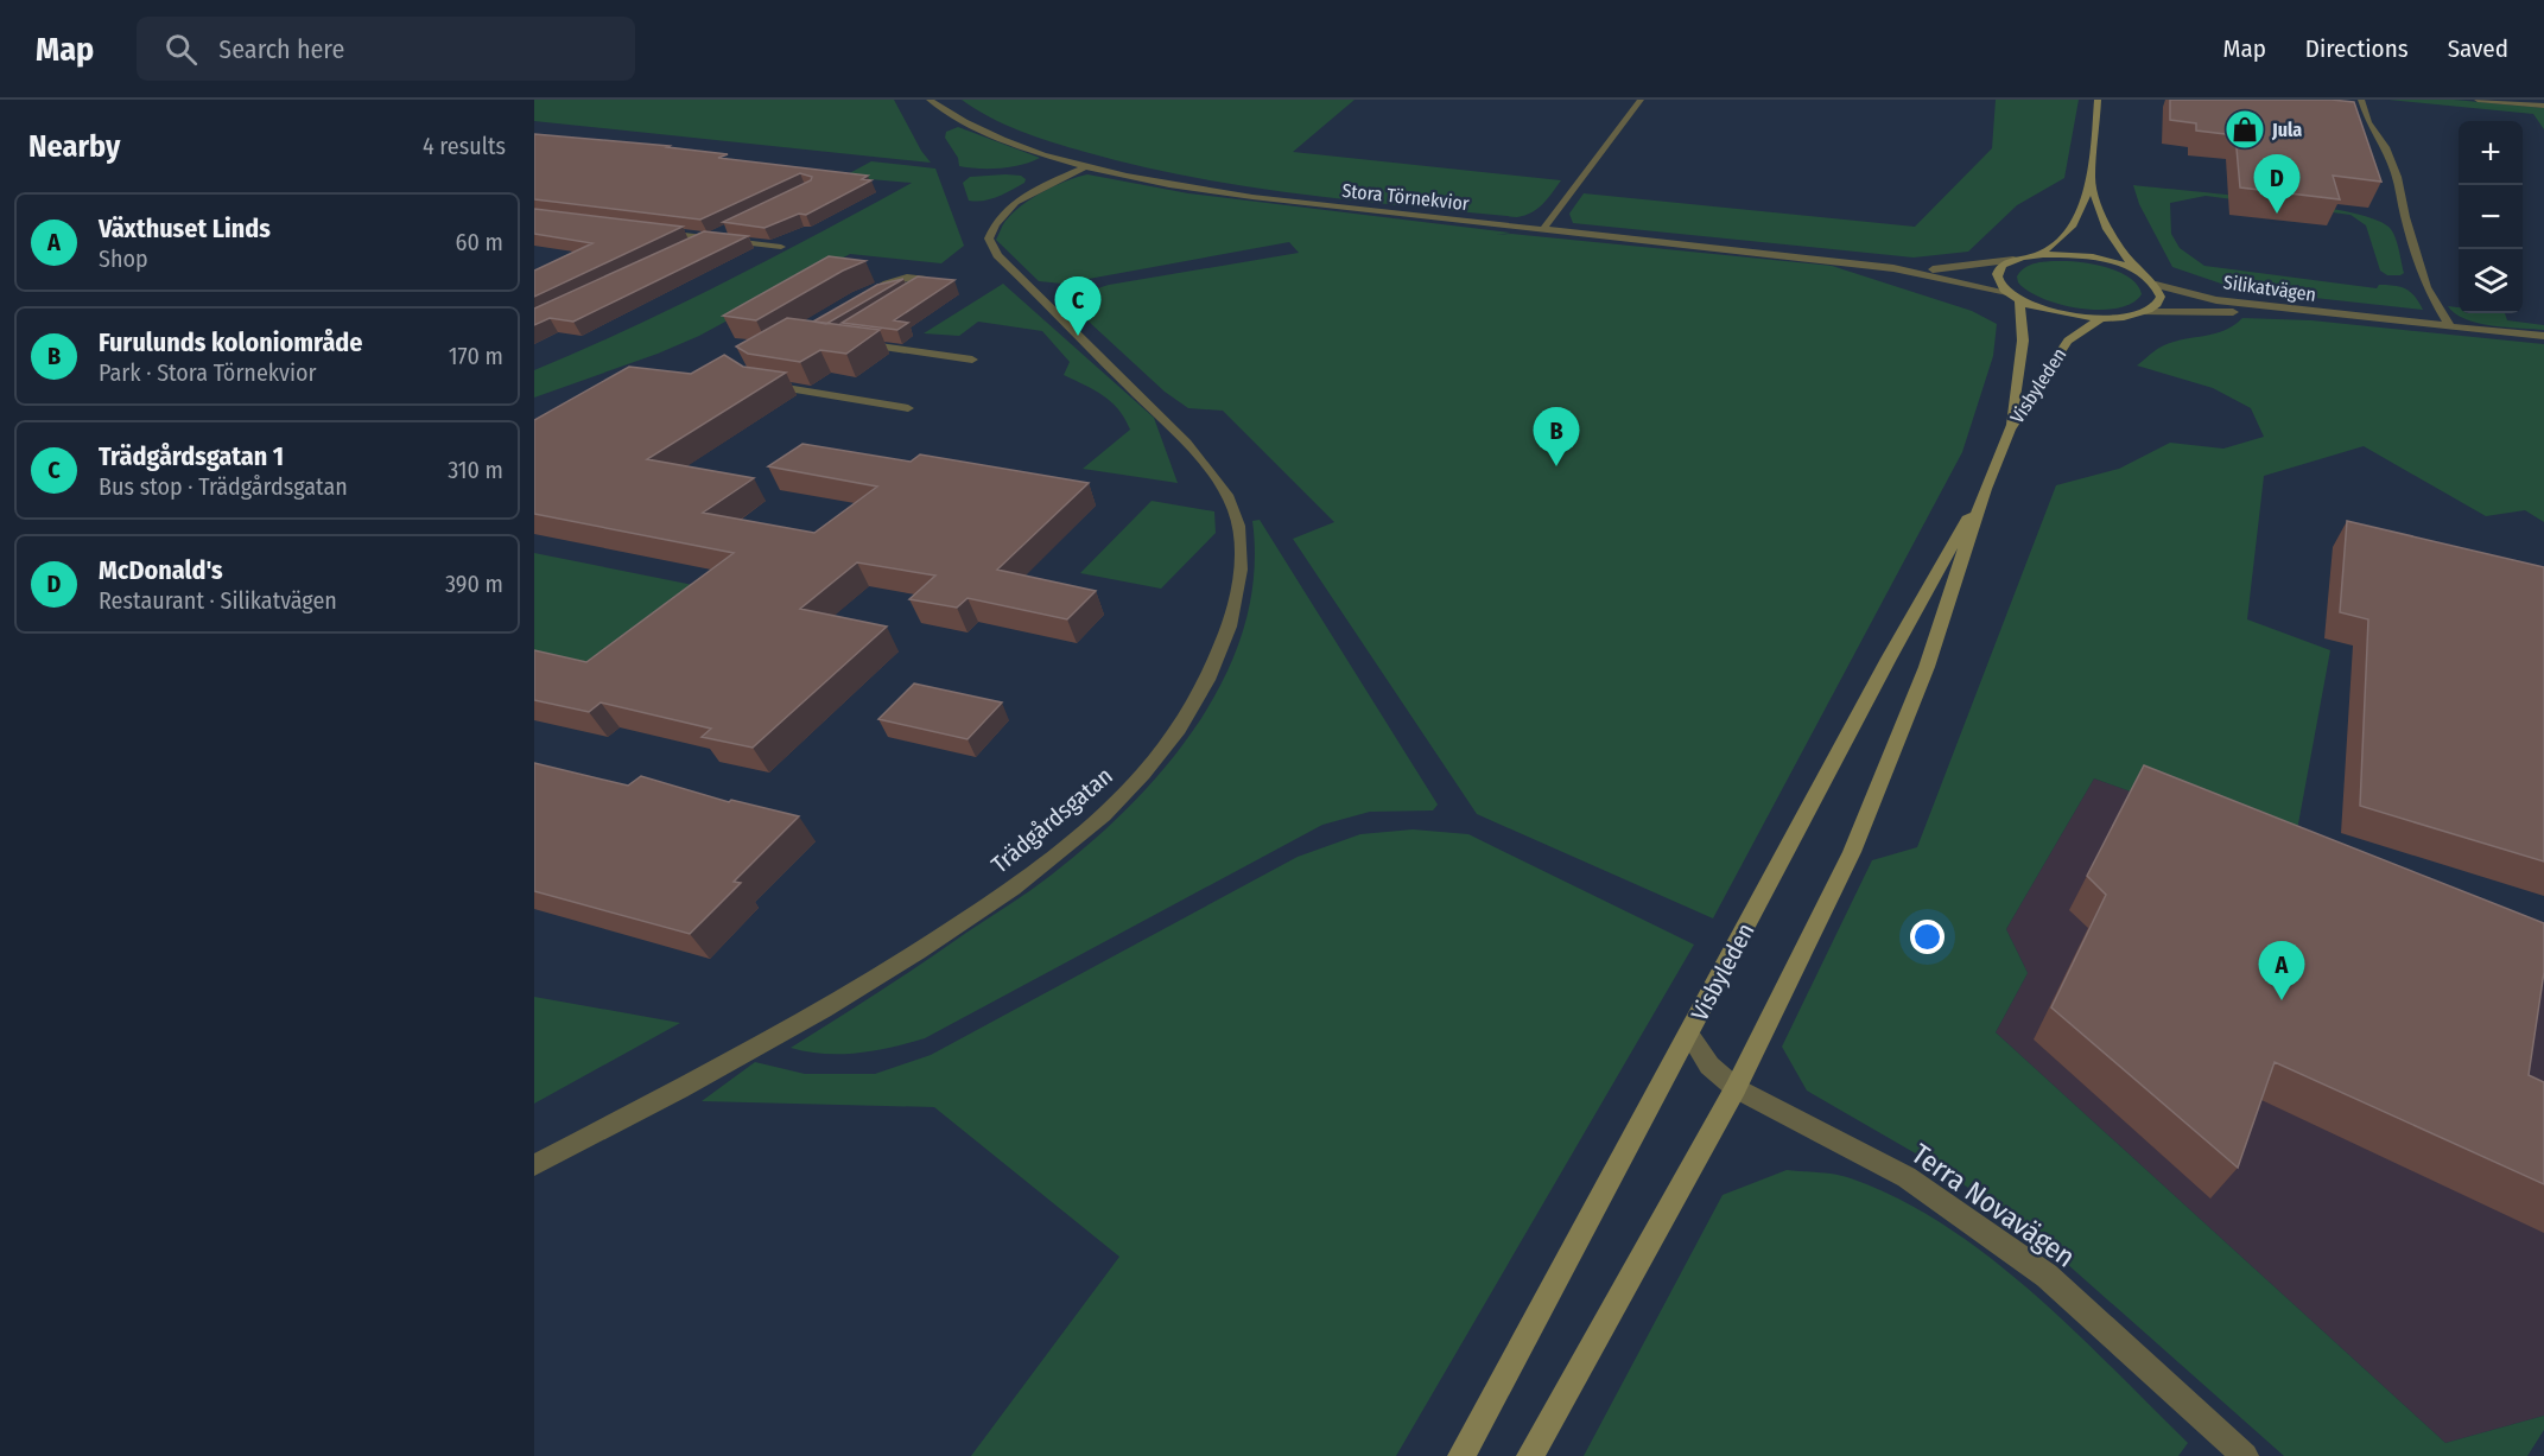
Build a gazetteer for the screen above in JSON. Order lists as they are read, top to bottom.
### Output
{
  "streets": {
    "main road": ["Visbyleden"],
    "street": [
      "Stora Törnekvior",
      "Silikatvägen",
      "Trädgårdsgatan",
      "Terra Novavägen"
    ]
  },
  "crossings": [
    ["Stora Törnekvior", "Trädgårdsgatan"],
    ["Visbyleden", "Terra Novavägen"]
  ],
  "places": {
    "shop": ["Jula"]
  },
  "page": {
    "header": "Map",
    "search": "Search here",
    "nav": ["Map", "Directions", "Saved"],
    "heading": ["Nearby", "4 results"],
    "map_buttons": ["+", "−"],
    "pins": [
      "D",
      "C",
      "B",
      "A"
    ],
    "list": [
      {
        "mark": "A",
        "name": "Växthuset Linds",
        "note": "Shop",
        "value": "60 m"
      },
      {
        "mark": "B",
        "name": "Furulunds koloniområde",
        "note": "Park · Stora Törnekvior",
        "value": "170 m"
      },
      {
        "mark": "C",
        "name": "Trädgårdsgatan 1",
        "note": "Bus stop · Trädgårdsgatan",
        "value": "310 m"
      },
      {
        "mark": "D",
        "name": "McDonald's",
        "note": "Restaurant · Silikatvägen",
        "value": "390 m"
      }
    ]
  }
}
